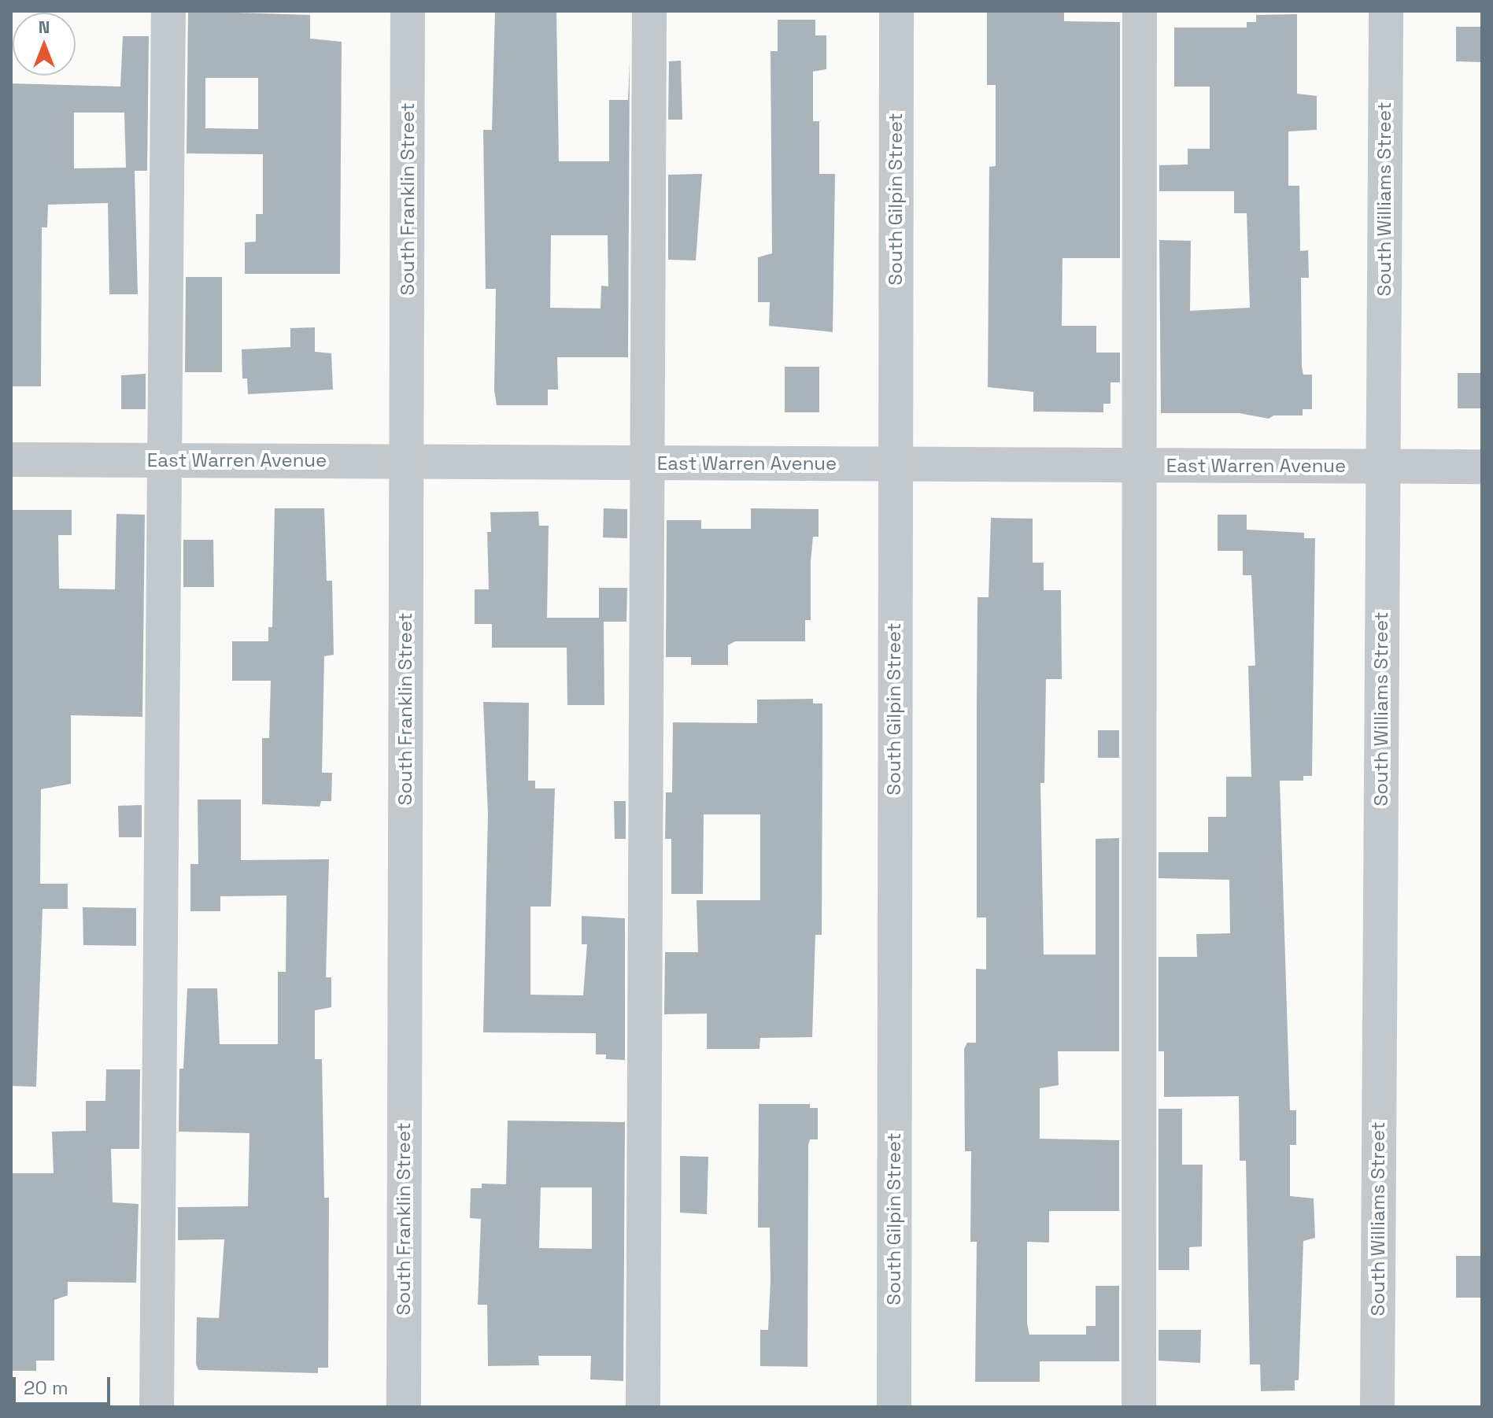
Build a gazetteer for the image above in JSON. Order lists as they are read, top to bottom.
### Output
{
  "streets": {
    "street": [
      "South Franklin Street",
      "South Gilpin Street",
      "South Williams Street",
      "East Warren Avenue"
    ]
  },
  "crossings": [
    ["South Franklin Street", "East Warren Avenue"],
    ["South Gilpin Street", "East Warren Avenue"],
    ["South Williams Street", "East Warren Avenue"]
  ],
  "scale_bar": "20 m",
  "north": "top"
}
